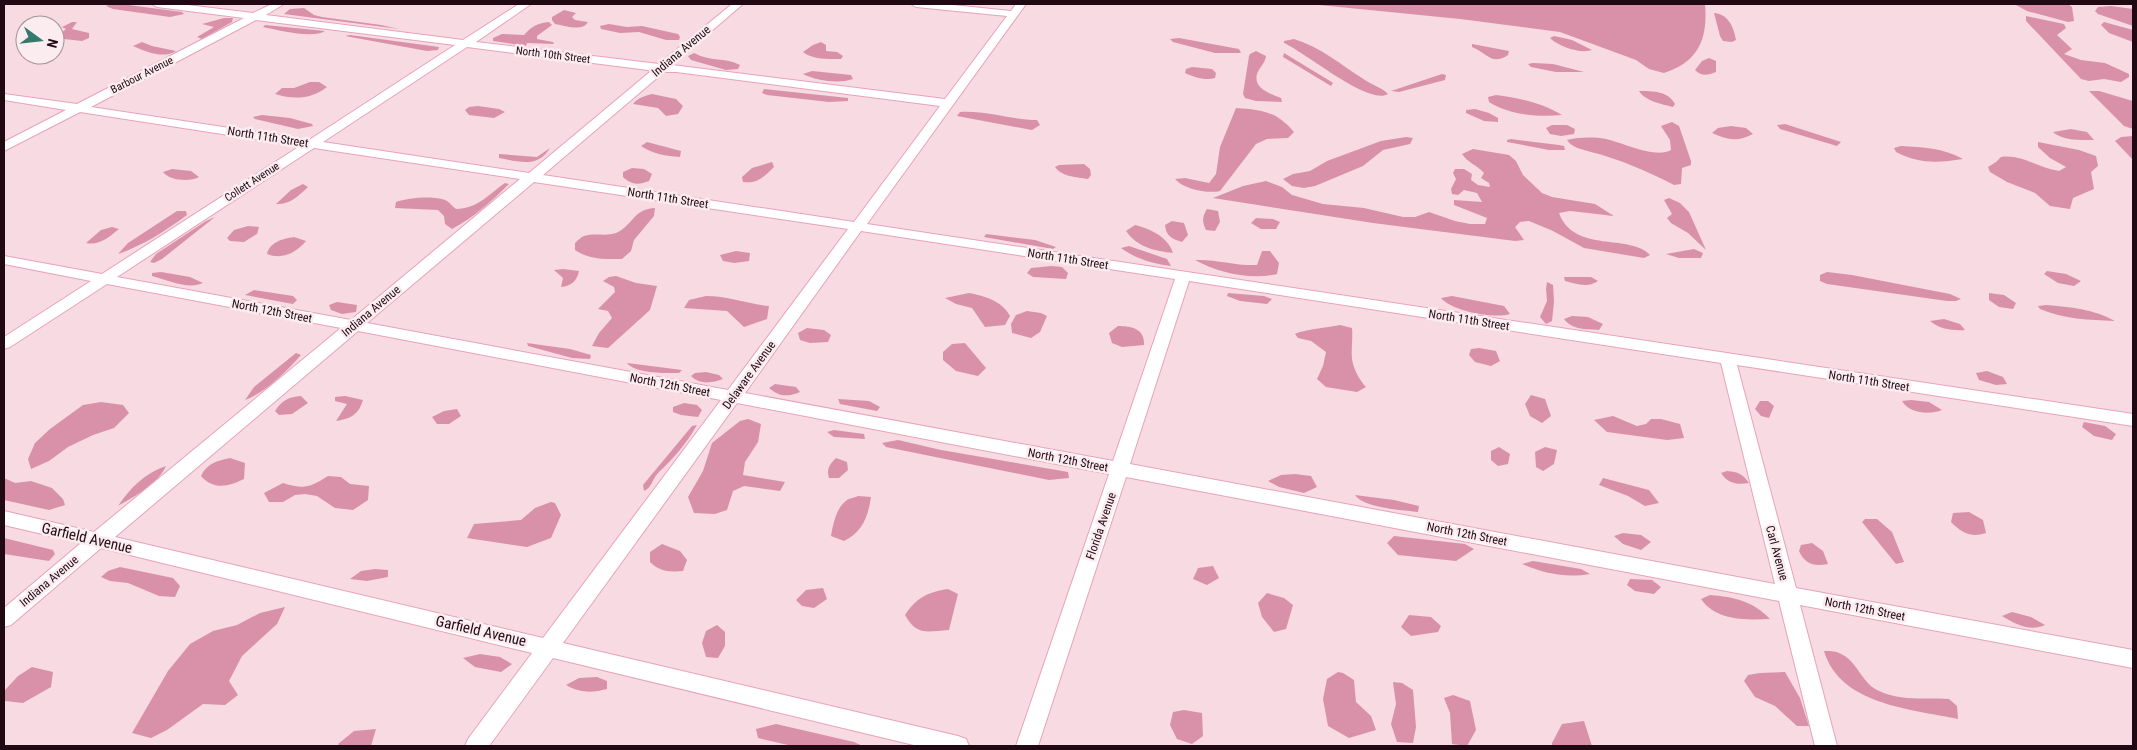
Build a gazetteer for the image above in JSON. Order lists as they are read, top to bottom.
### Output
{
  "streets": {
    "street": [
      "Indiana Avenue",
      "North 10th Street",
      "Barbour Avenue",
      "North 11th Street",
      "Collett Avenue",
      "North 12th Street",
      "Delaware Avenue",
      "Florida Avenue",
      "Garfield Avenue",
      "Carl Avenue"
    ]
  },
  "crossings": [
    ["Indiana Avenue", "North 10th Street"],
    ["Indiana Avenue", "North 11th Street"],
    ["Indiana Avenue", "North 12th Street"],
    ["Indiana Avenue", "Garfield Avenue"],
    ["North 10th Street", "Barbour Avenue"],
    ["North 10th Street", "Collett Avenue"],
    ["North 10th Street", "Delaware Avenue"],
    ["Barbour Avenue", "North 11th Street"],
    ["North 11th Street", "Collett Avenue"],
    ["North 11th Street", "Delaware Avenue"],
    ["North 11th Street", "Florida Avenue"],
    ["North 11th Street", "Carl Avenue"],
    ["Collett Avenue", "North 12th Street"],
    ["North 12th Street", "Delaware Avenue"],
    ["North 12th Street", "Florida Avenue"],
    ["North 12th Street", "Carl Avenue"],
    ["Delaware Avenue", "Garfield Avenue"]
  ],
  "north": "right"
}
